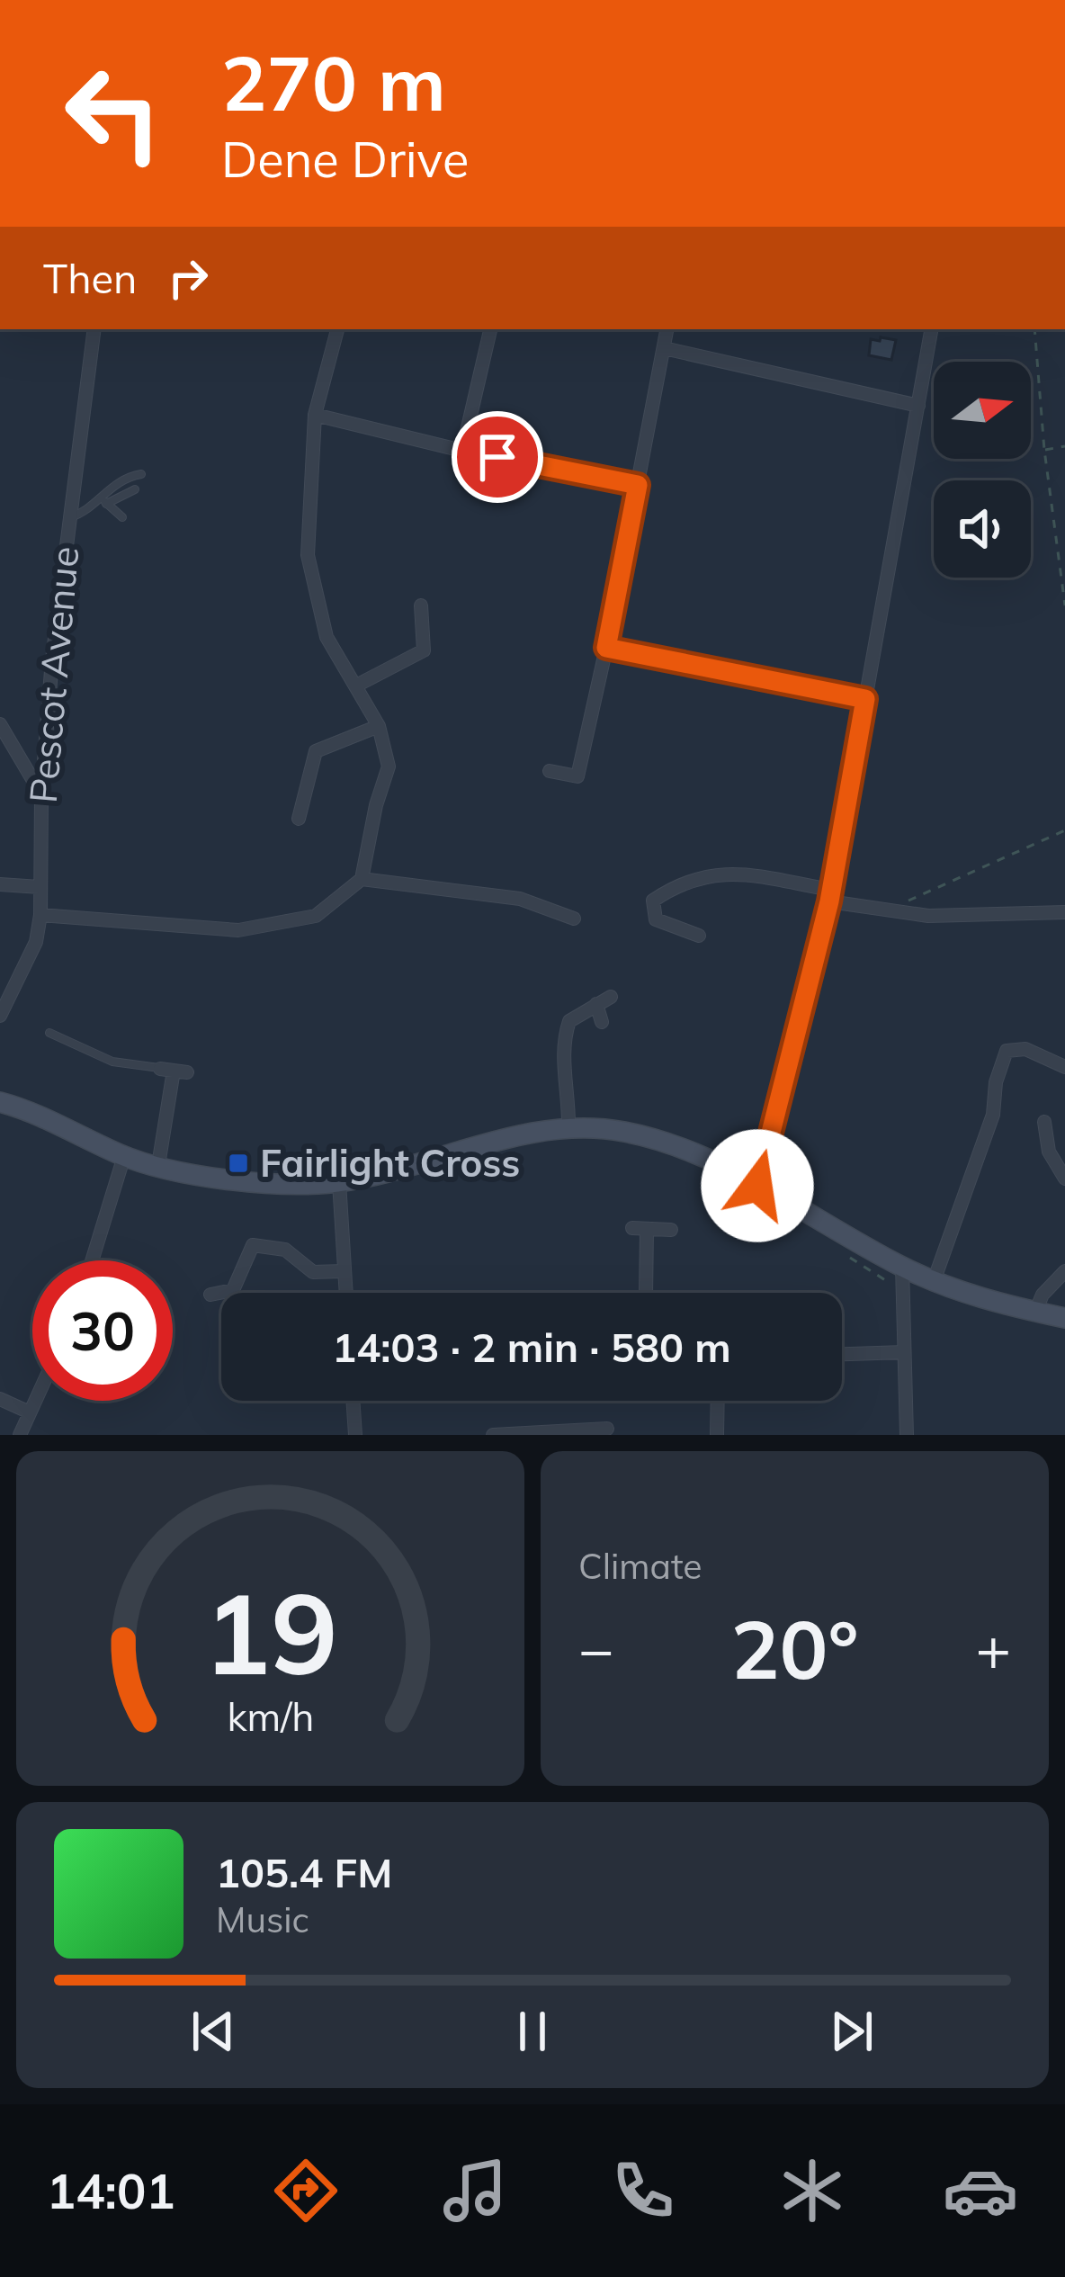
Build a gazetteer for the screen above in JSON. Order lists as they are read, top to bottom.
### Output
{
  "streets": {
    "street": ["Pescot Avenue"]
  },
  "places": {
    "transit": ["Fairlight Cross"]
  },
  "north": "right",
  "page": {
    "turn": ["270 m", "Dene Drive"],
    "then": "Then",
    "limit": "30",
    "trip": "14:03 · 2 min · 580 m",
    "tile": "Climate",
    "heat": ["−", "20°", "+"],
    "song": ["105.4 FM", "Music"],
    "tabs": "14:01",
    "gauge": ["19", "km/h"]
  }
}
